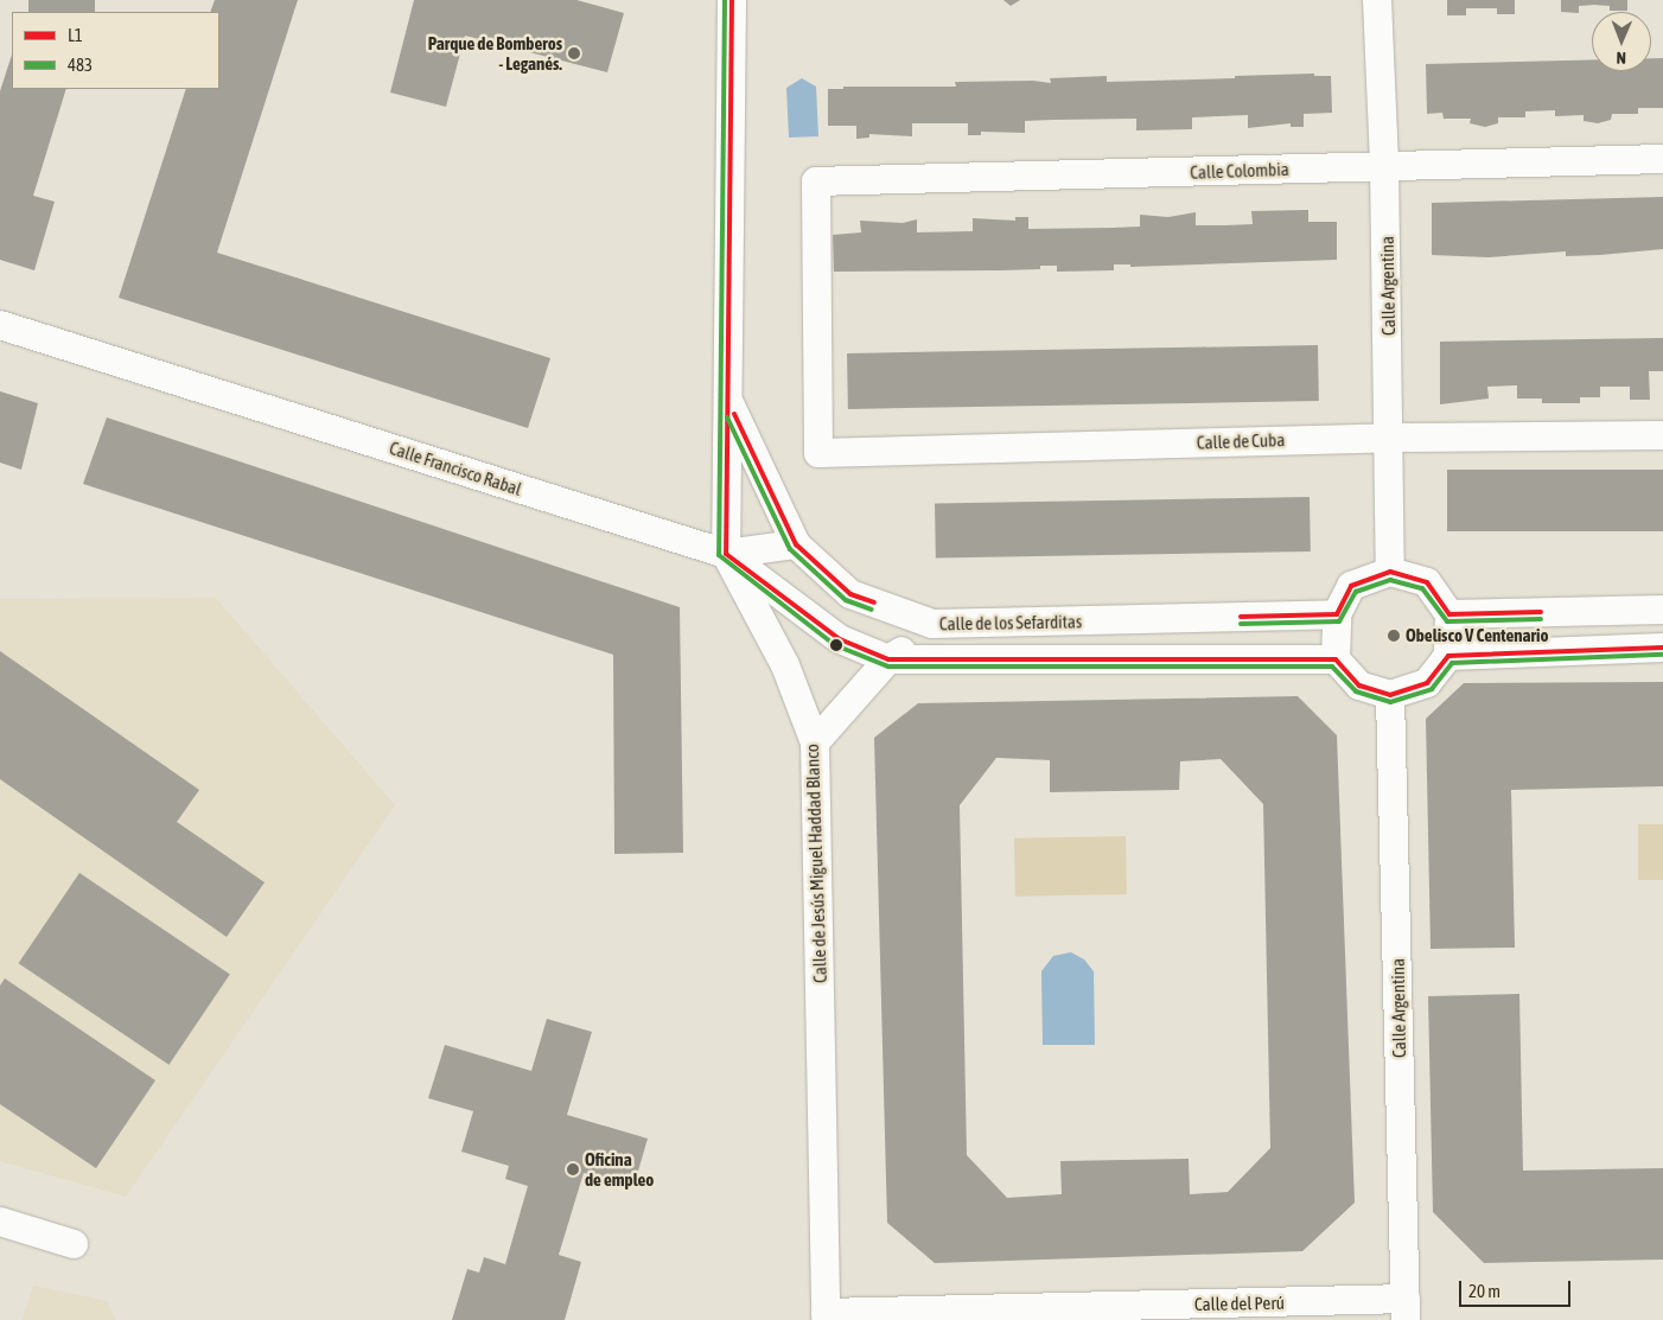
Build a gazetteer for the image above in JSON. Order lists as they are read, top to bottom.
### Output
{
  "streets": {
    "street": [
      "Calle Colombia",
      "Calle Argentina",
      "Calle de Cuba",
      "Calle Francisco Rabal",
      "Calle de los Sefarditas",
      "Calle de Jesús Miguel Haddad Blanco",
      "Calle del Perú"
    ]
  },
  "crossings": [
    ["Calle Colombia", "Calle Argentina"],
    ["Calle Colombia", "Calle de Cuba"],
    ["Calle Argentina", "Calle de Cuba"],
    ["Calle Argentina", "Calle de los Sefarditas"],
    ["Calle Argentina", "Calle del Perú"],
    ["Calle Francisco Rabal", "Calle de los Sefarditas"],
    ["Calle Francisco Rabal", "Calle de Jesús Miguel Haddad Blanco"],
    ["Calle de los Sefarditas", "Calle de Jesús Miguel Haddad Blanco"],
    ["Calle de Jesús Miguel Haddad Blanco", "Calle del Perú"]
  ],
  "places": ["Parque de Bomberos - Leganés.", "Obelisco V Centenario", "Oficina de empleo"],
  "lines": ["transit line L1", "transit line 483"],
  "legend": ["L1", "483"],
  "scale_bar": "20 m",
  "north": "bottom"
}
